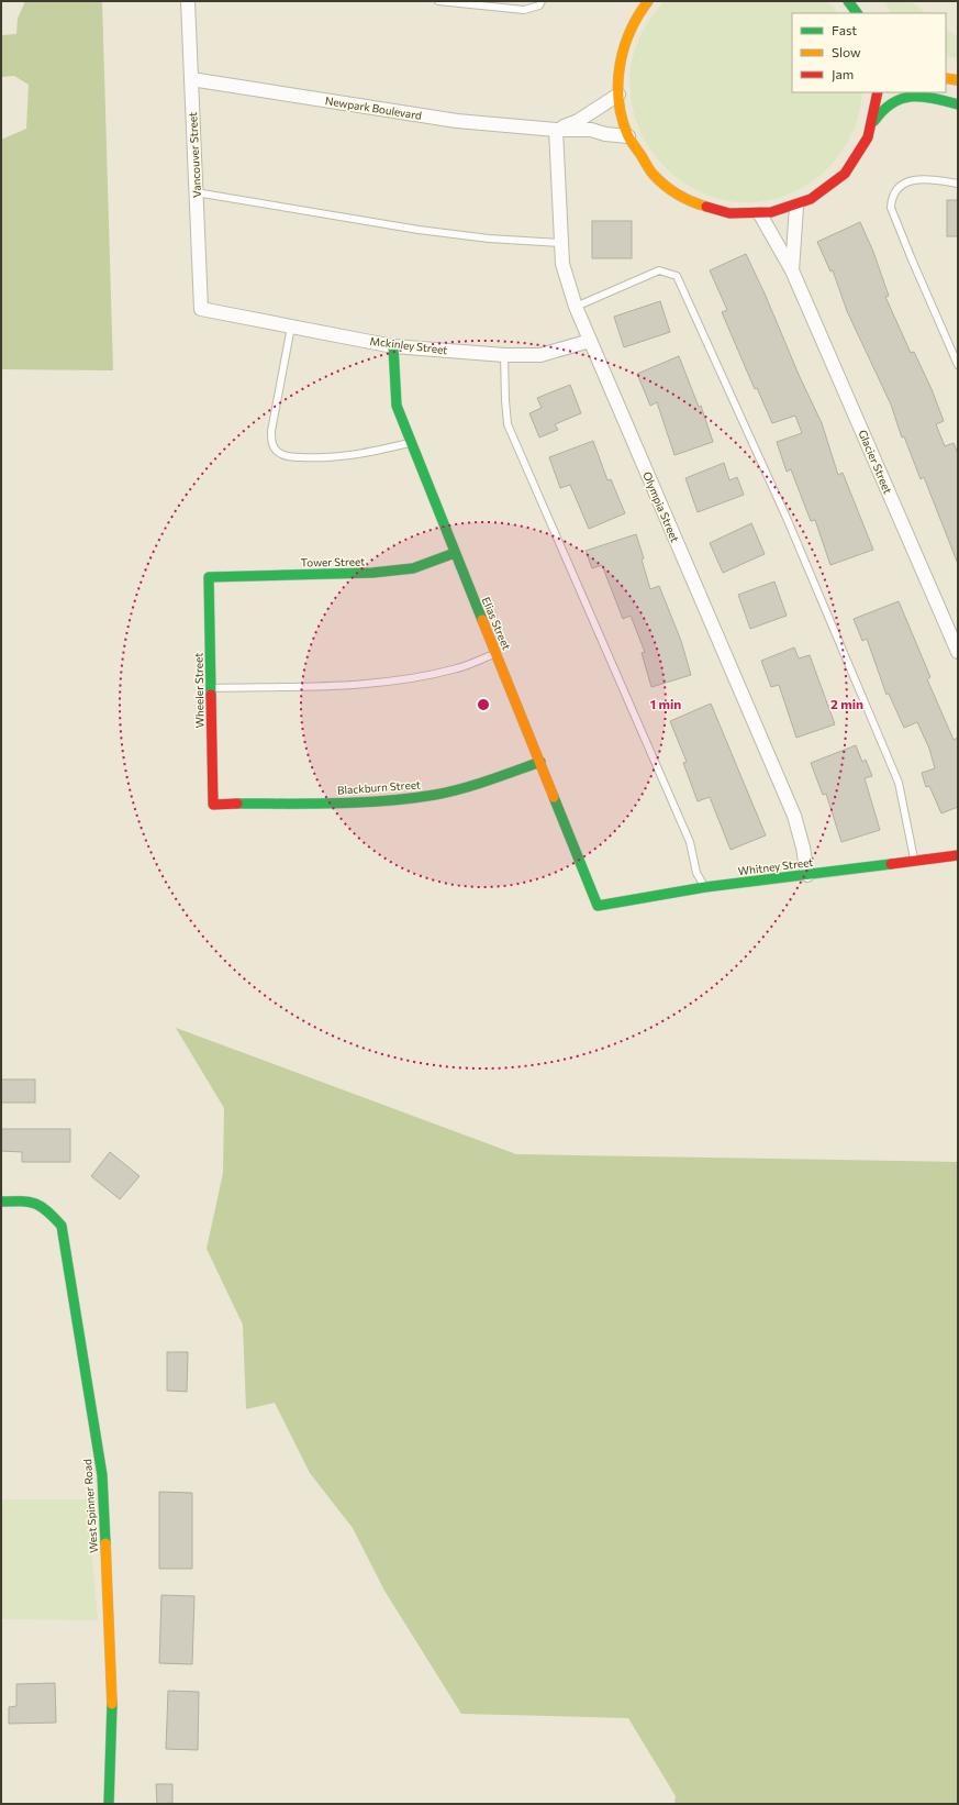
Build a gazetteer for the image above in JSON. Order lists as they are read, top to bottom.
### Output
{
  "streets": {
    "street": [
      "Newpark Boulevard",
      "Vancouver Street",
      "Mckinley Street",
      "Glacier Street",
      "Olympia Street",
      "Tower Street",
      "Elias Street",
      "Wheeler Street",
      "Blackburn Street",
      "Whitney Street",
      "West Spinner Road"
    ]
  },
  "crossings": [
    ["Newpark Boulevard", "Vancouver Street"],
    ["Newpark Boulevard", "Olympia Street"],
    ["Vancouver Street", "Mckinley Street"],
    ["Mckinley Street", "Olympia Street"],
    ["Mckinley Street", "Elias Street"],
    ["Olympia Street", "Whitney Street"],
    ["Tower Street", "Elias Street"],
    ["Tower Street", "Wheeler Street"],
    ["Elias Street", "Blackburn Street"],
    ["Elias Street", "Whitney Street"],
    ["Wheeler Street", "Blackburn Street"]
  ],
  "legend": ["Fast", "Slow", "Jam"],
  "rings": ["1 min", "2 min"]
}
